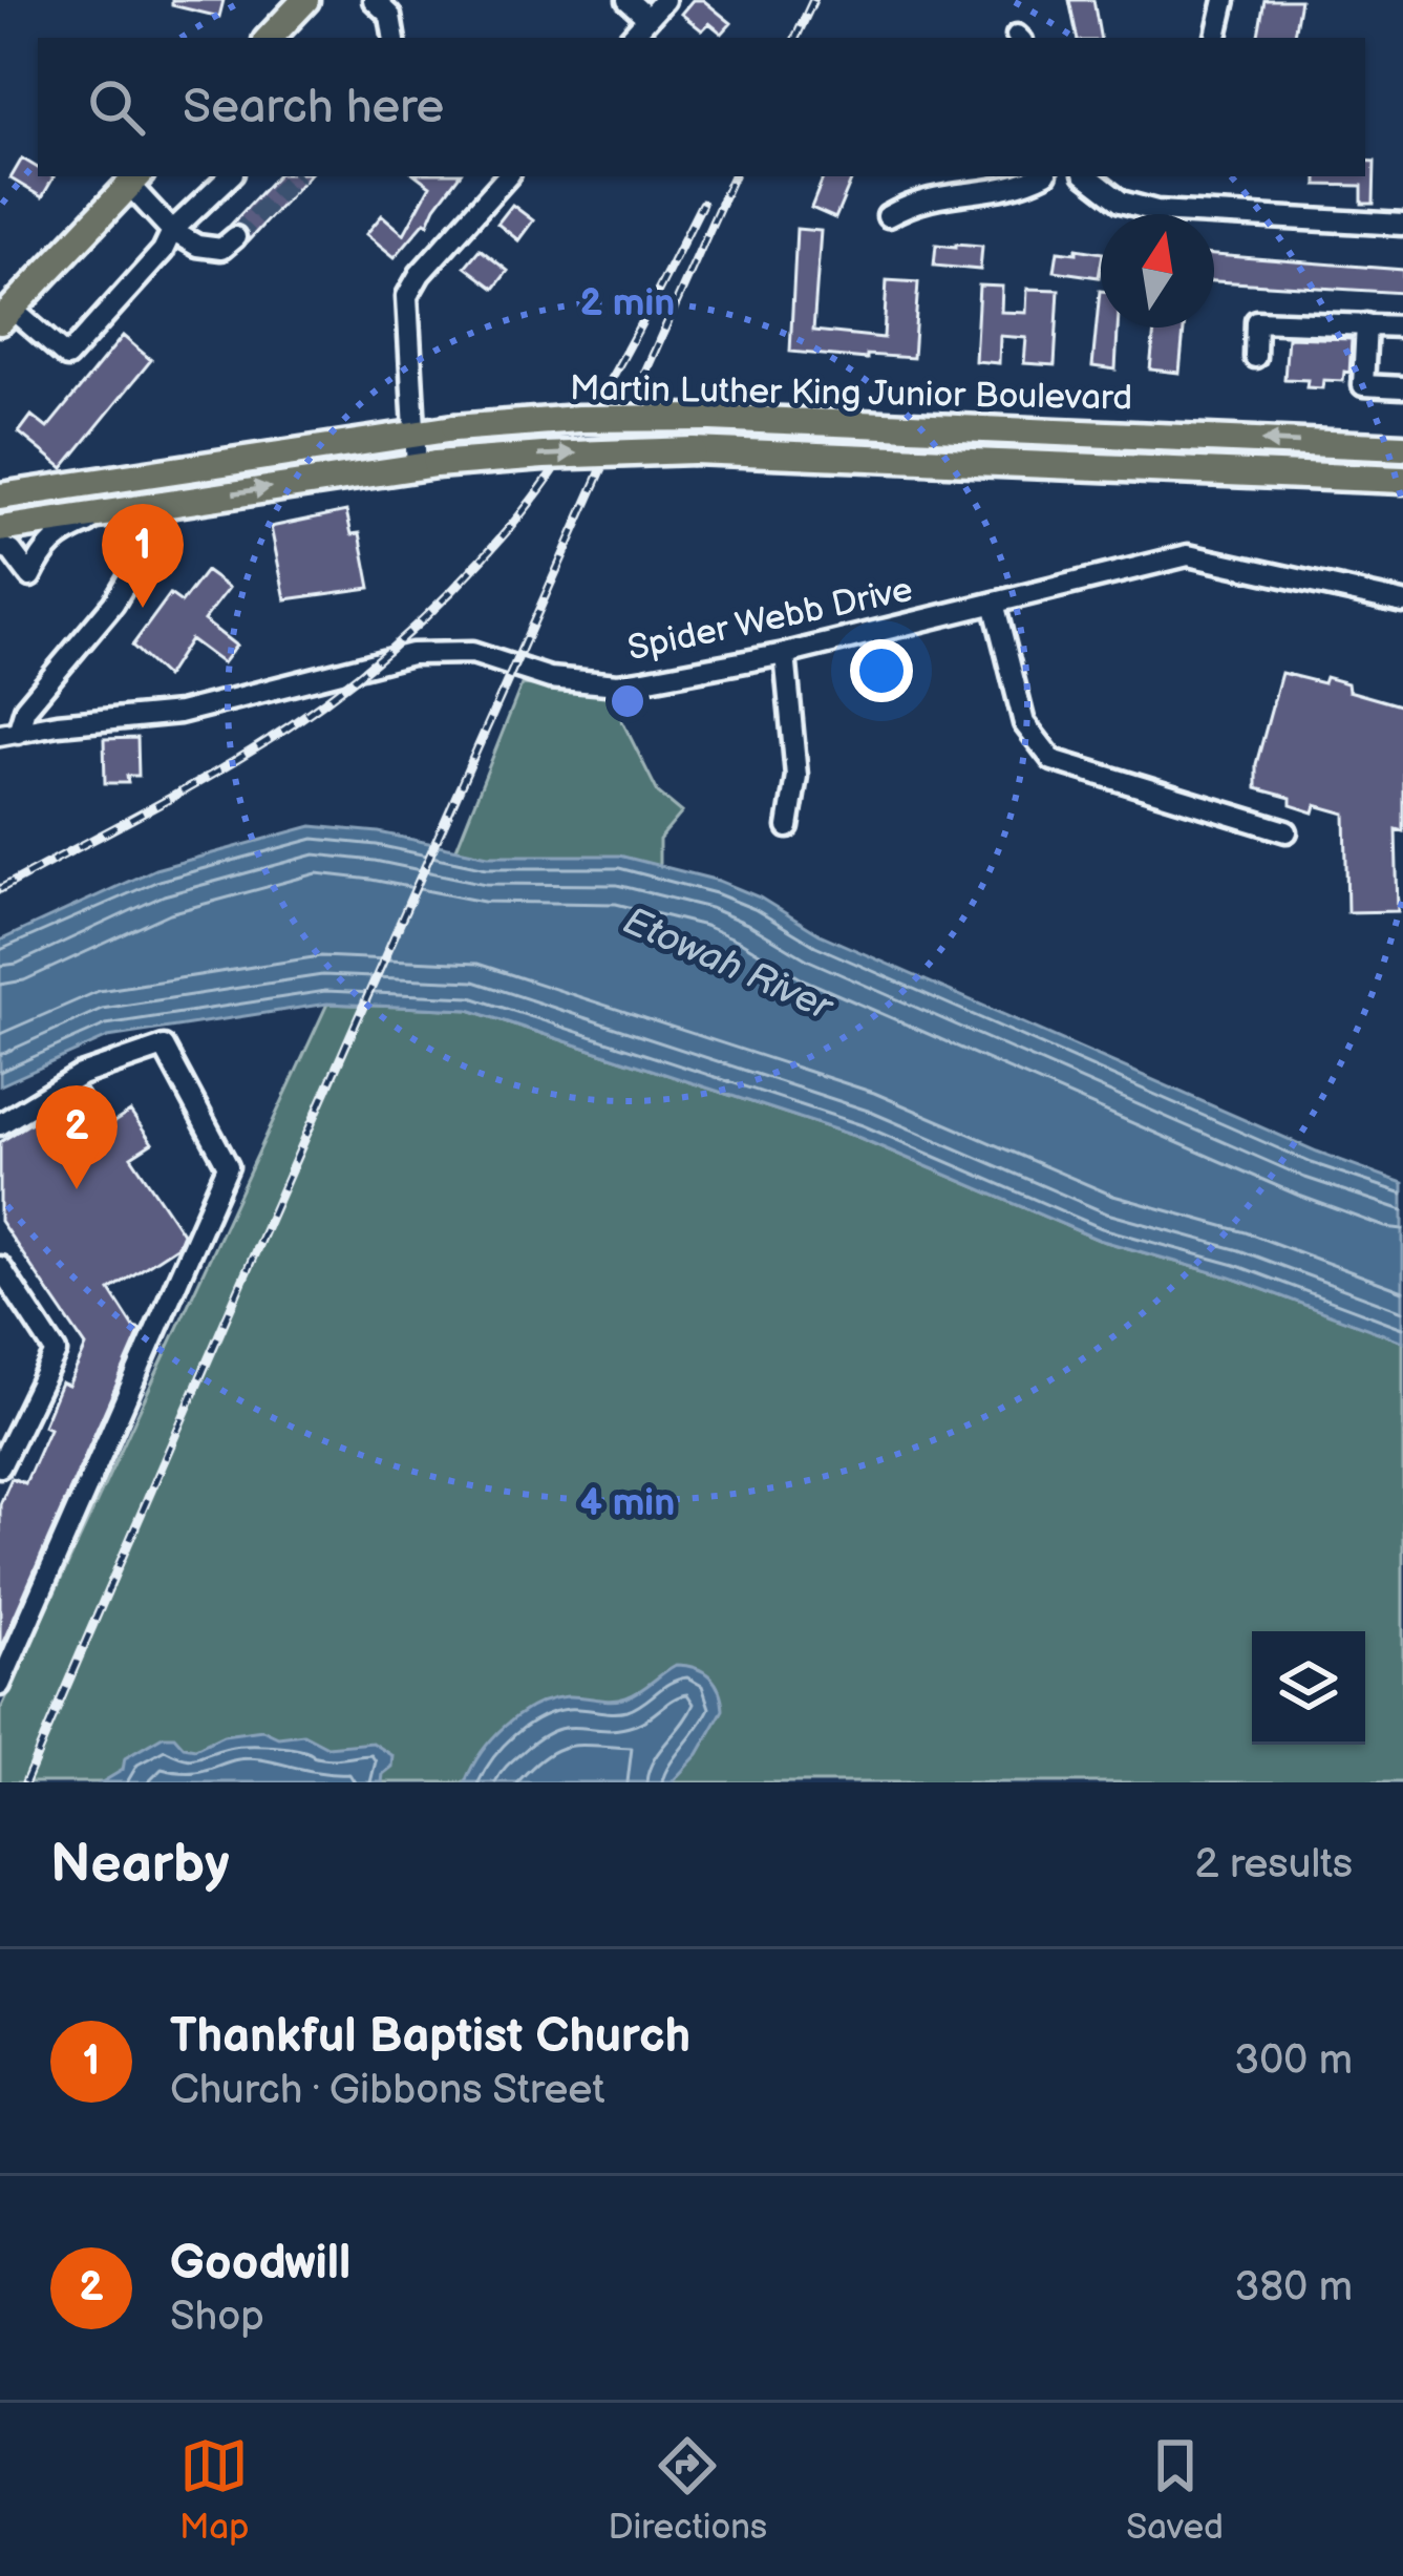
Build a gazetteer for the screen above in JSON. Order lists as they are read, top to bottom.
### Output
{
  "streets": {
    "main road": ["Martin Luther King Junior Boulevard"],
    "street": ["Spider Webb Drive"]
  },
  "water": ["Etowah River"],
  "north": "top",
  "page": {
    "search": "Search here",
    "pins": ["1", "2"],
    "heading": ["Nearby", "2 results"],
    "list": [
      {
        "mark": "1",
        "name": "Thankful Baptist Church",
        "note": "Church · Gibbons Street",
        "value": "300 m"
      },
      {
        "mark": "2",
        "name": "Goodwill",
        "note": "Shop",
        "value": "380 m"
      }
    ],
    "nav": ["Map", "Directions", "Saved"]
  },
  "rings": ["2 min", "4 min"]
}
